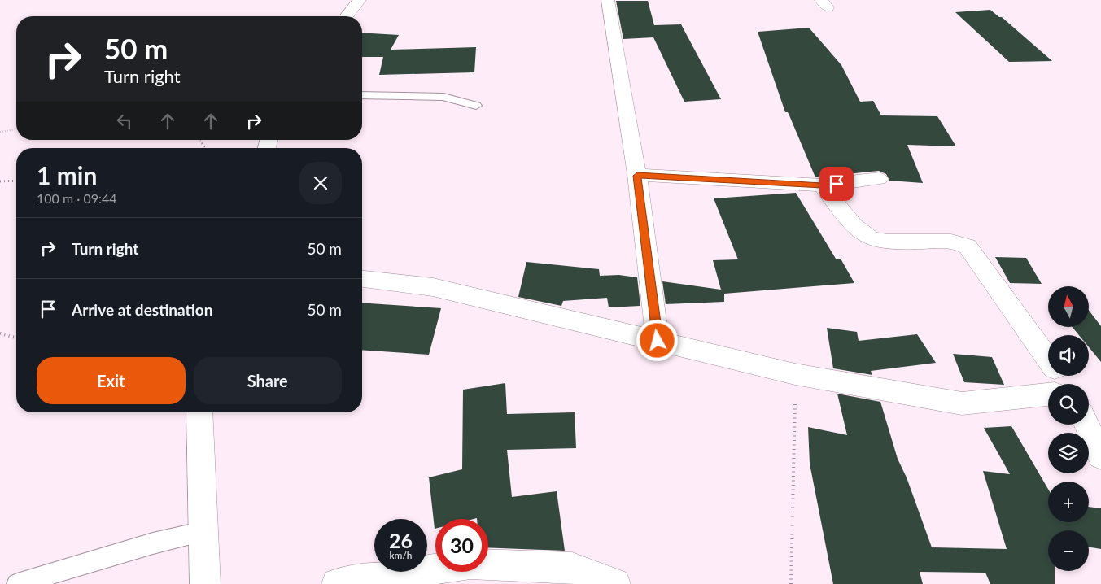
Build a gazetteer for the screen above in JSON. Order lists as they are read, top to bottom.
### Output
{
  "north": "top",
  "page": {
    "turn": ["50 m", "Turn right"],
    "heading": ["1 min", "100 m · 09:44"],
    "list": [
      {
        "name": "Turn right",
        "value": "50 m"
      },
      {
        "name": "Arrive at destination",
        "value": "50 m"
      }
    ],
    "map_buttons": ["+", "−"],
    "buttons": ["Exit", "Share"],
    "speed": "26 km/h",
    "limit": "30"
  }
}
